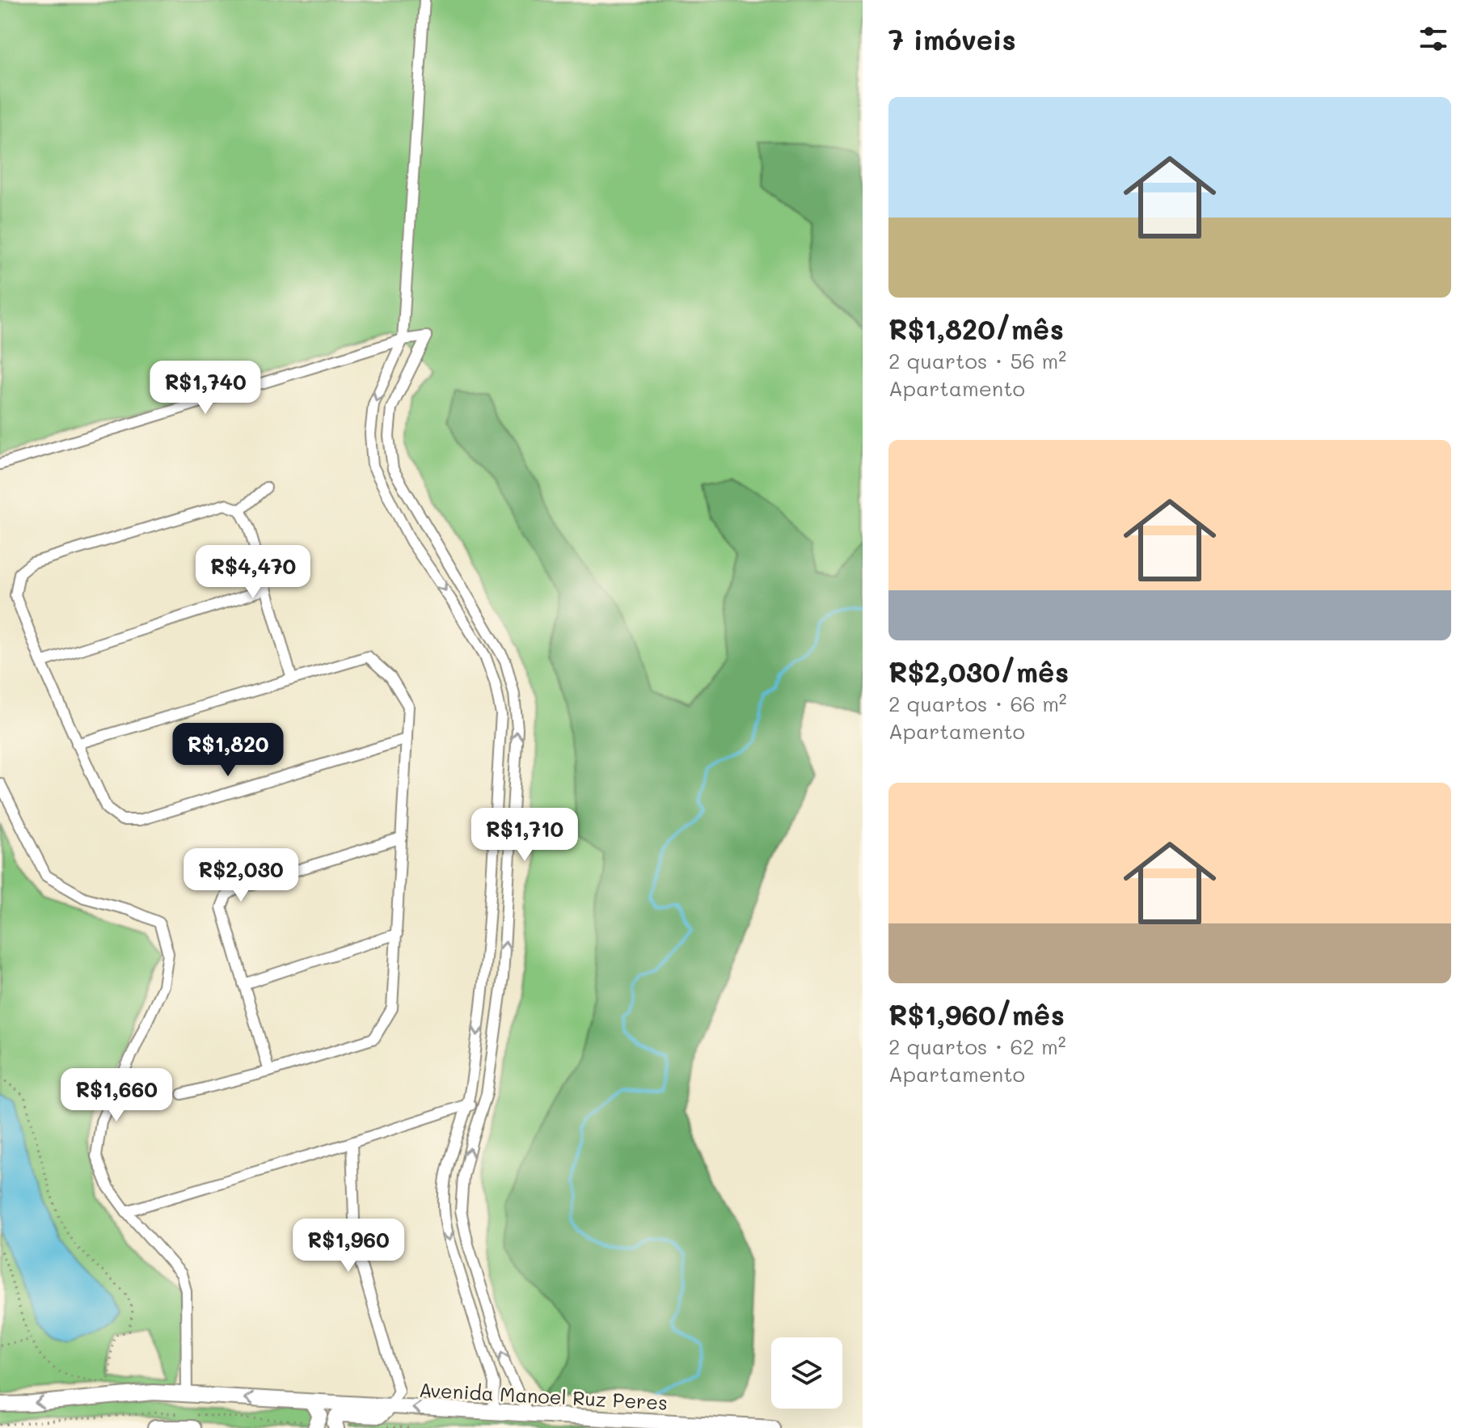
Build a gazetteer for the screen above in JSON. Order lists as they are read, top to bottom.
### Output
{
  "streets": {
    "main road": ["Avenida Manoel Ruz Peres"]
  },
  "one_way": ["Avenida Manoel Ruz Peres"],
  "page": {
    "heading": "7 imóveis",
    "list": [
      {
        "name": "R$1,820/mês",
        "note": "2 quartos · 56 m² · Apartamento"
      },
      {
        "name": "R$2,030/mês",
        "note": "2 quartos · 66 m² · Apartamento"
      },
      {
        "name": "R$1,960/mês",
        "note": "2 quartos · 62 m² · Apartamento"
      }
    ],
    "price": [
      "R$1,740",
      "R$4,470",
      "R$1,820",
      "R$1,710",
      "R$2,030",
      "R$1,660",
      "R$1,960"
    ]
  }
}
